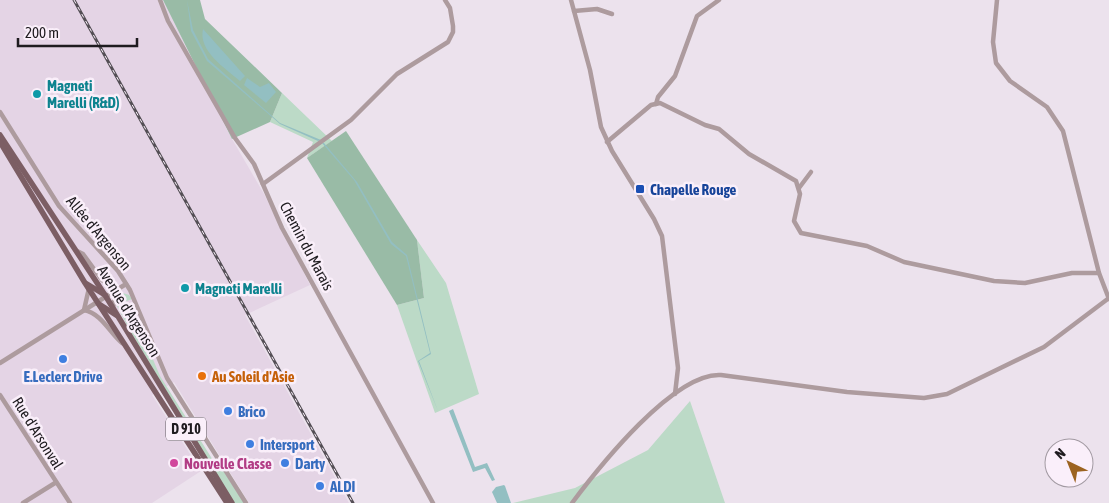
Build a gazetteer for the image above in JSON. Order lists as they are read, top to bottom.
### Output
{
  "streets": {
    "main road": ["Avenue d'Argenson", "D 910"],
    "street": ["Allée d’Argenson", "Chemin du Marais", "Rue d'Arsonval"]
  },
  "places": {
    "other": [
      "Magneti Marelli (R&D)",
      "Magneti Marelli",
      "E.Leclerc Drive",
      "Au Soleil d'Asie",
      "Brico",
      "Intersport",
      "Nouvelle Classe",
      "Darty",
      "ALDI"
    ],
    "transit": ["Chapelle Rouge"]
  },
  "scale_bar": "200 m",
  "north": "top left"
}
